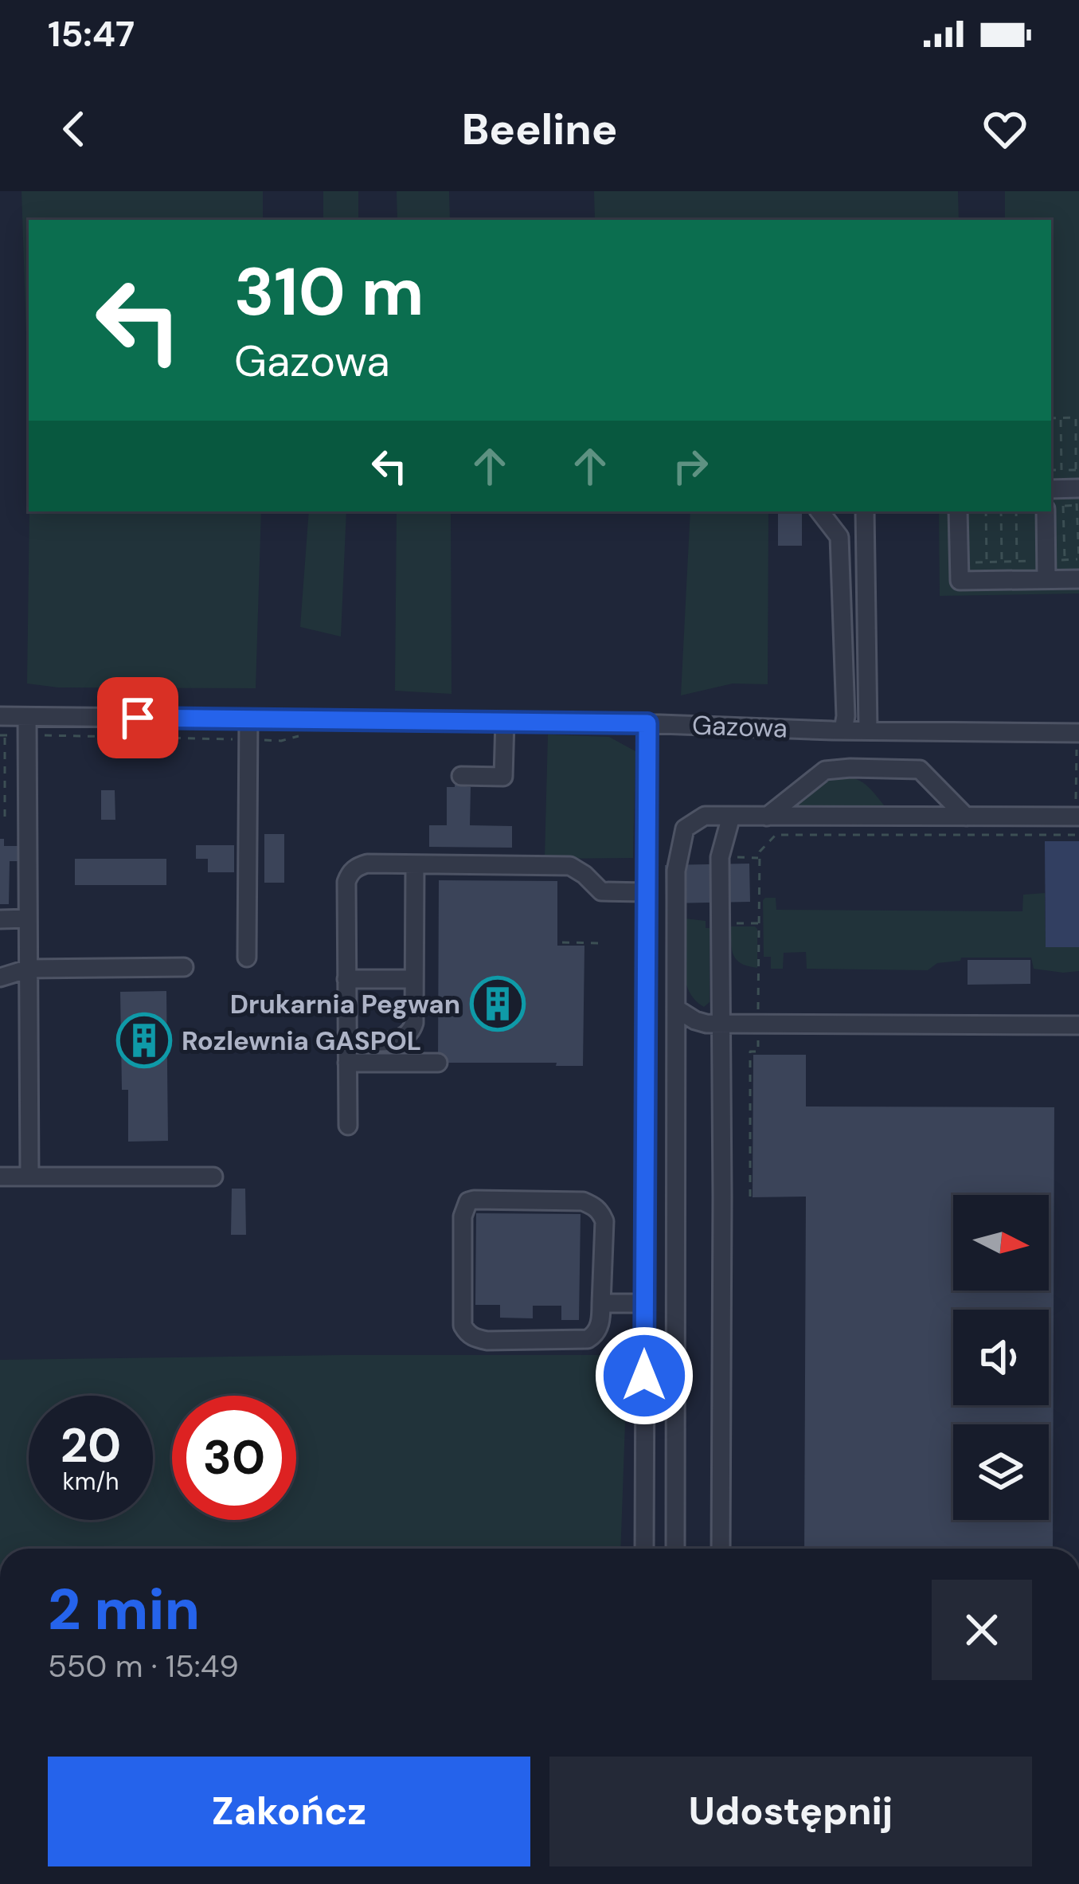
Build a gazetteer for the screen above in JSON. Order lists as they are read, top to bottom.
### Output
{
  "streets": {
    "street": ["Gazowa"]
  },
  "places": {
    "building": ["Drukarnia Pegwan", "Rozlewnia GASPOL"]
  },
  "north": "right",
  "page": {
    "status": "15:47",
    "header": "Beeline",
    "turn": ["310 m", "Gazowa"],
    "speed": "20 km/h",
    "limit": "30",
    "heading": ["2 min", "550 m · 15:49"],
    "buttons": ["Zakończ", "Udostępnij"]
  }
}
